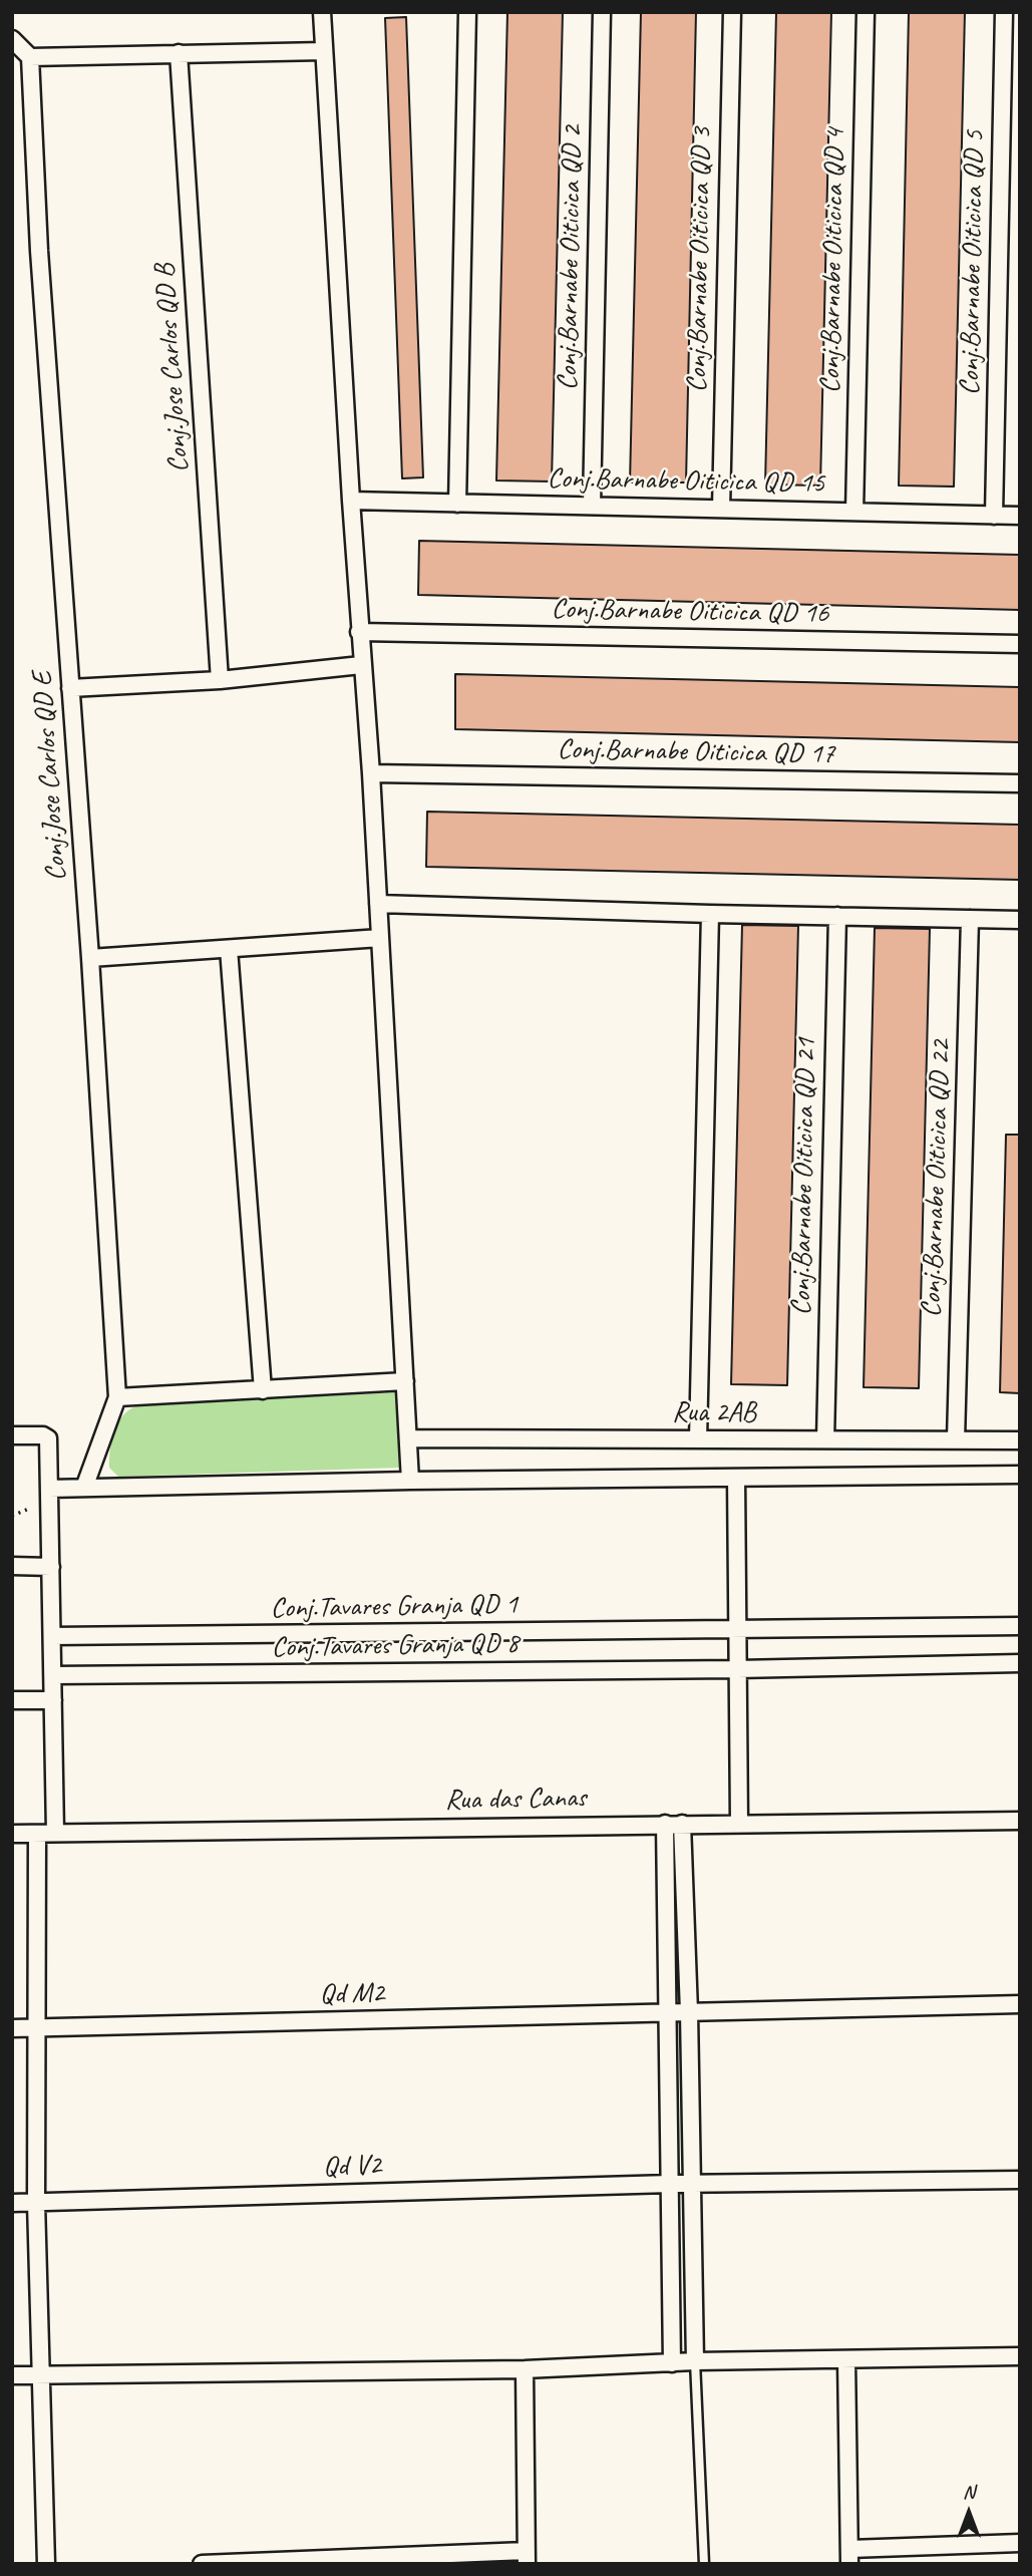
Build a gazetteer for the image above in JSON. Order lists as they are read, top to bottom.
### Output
{
  "streets": {
    "street": [
      "Conj.Barnabe Oiticica QD 2",
      "Conj.Barnabe Oiticica QD 3",
      "Conj.Barnabe Oiticica QD 4",
      "Conj.Barnabe Oiticica QD 5",
      "Conj.Jose Carlos QD B",
      "Conj.Barnabe Oiticica QD 15",
      "Conj.Barnabe Oiticica QD 16",
      "Conj.Barnabe Oiticica QD 17",
      "Conj.Jose Carlos QD E",
      "Conj.Barnabe Oiticica QD 21",
      "Conj.Barnabe Oiticica QD 22",
      "Rua 2AB",
      "Conj.Tavares Granja QD 1",
      "Conj.Tavares Granja QD 8",
      "Rua das Canas",
      "Qd M2",
      "Qd V2"
    ]
  },
  "crossings": [
    ["Conj.Barnabe Oiticica QD 2", "Conj.Barnabe Oiticica QD 15"],
    ["Conj.Barnabe Oiticica QD 3", "Conj.Barnabe Oiticica QD 15"],
    ["Conj.Barnabe Oiticica QD 4", "Conj.Barnabe Oiticica QD 15"],
    ["Conj.Barnabe Oiticica QD 5", "Conj.Barnabe Oiticica QD 15"],
    ["Conj.Barnabe Oiticica QD 21", "Rua 2AB"],
    ["Conj.Barnabe Oiticica QD 22", "Rua 2AB"]
  ],
  "north": "top"
}
